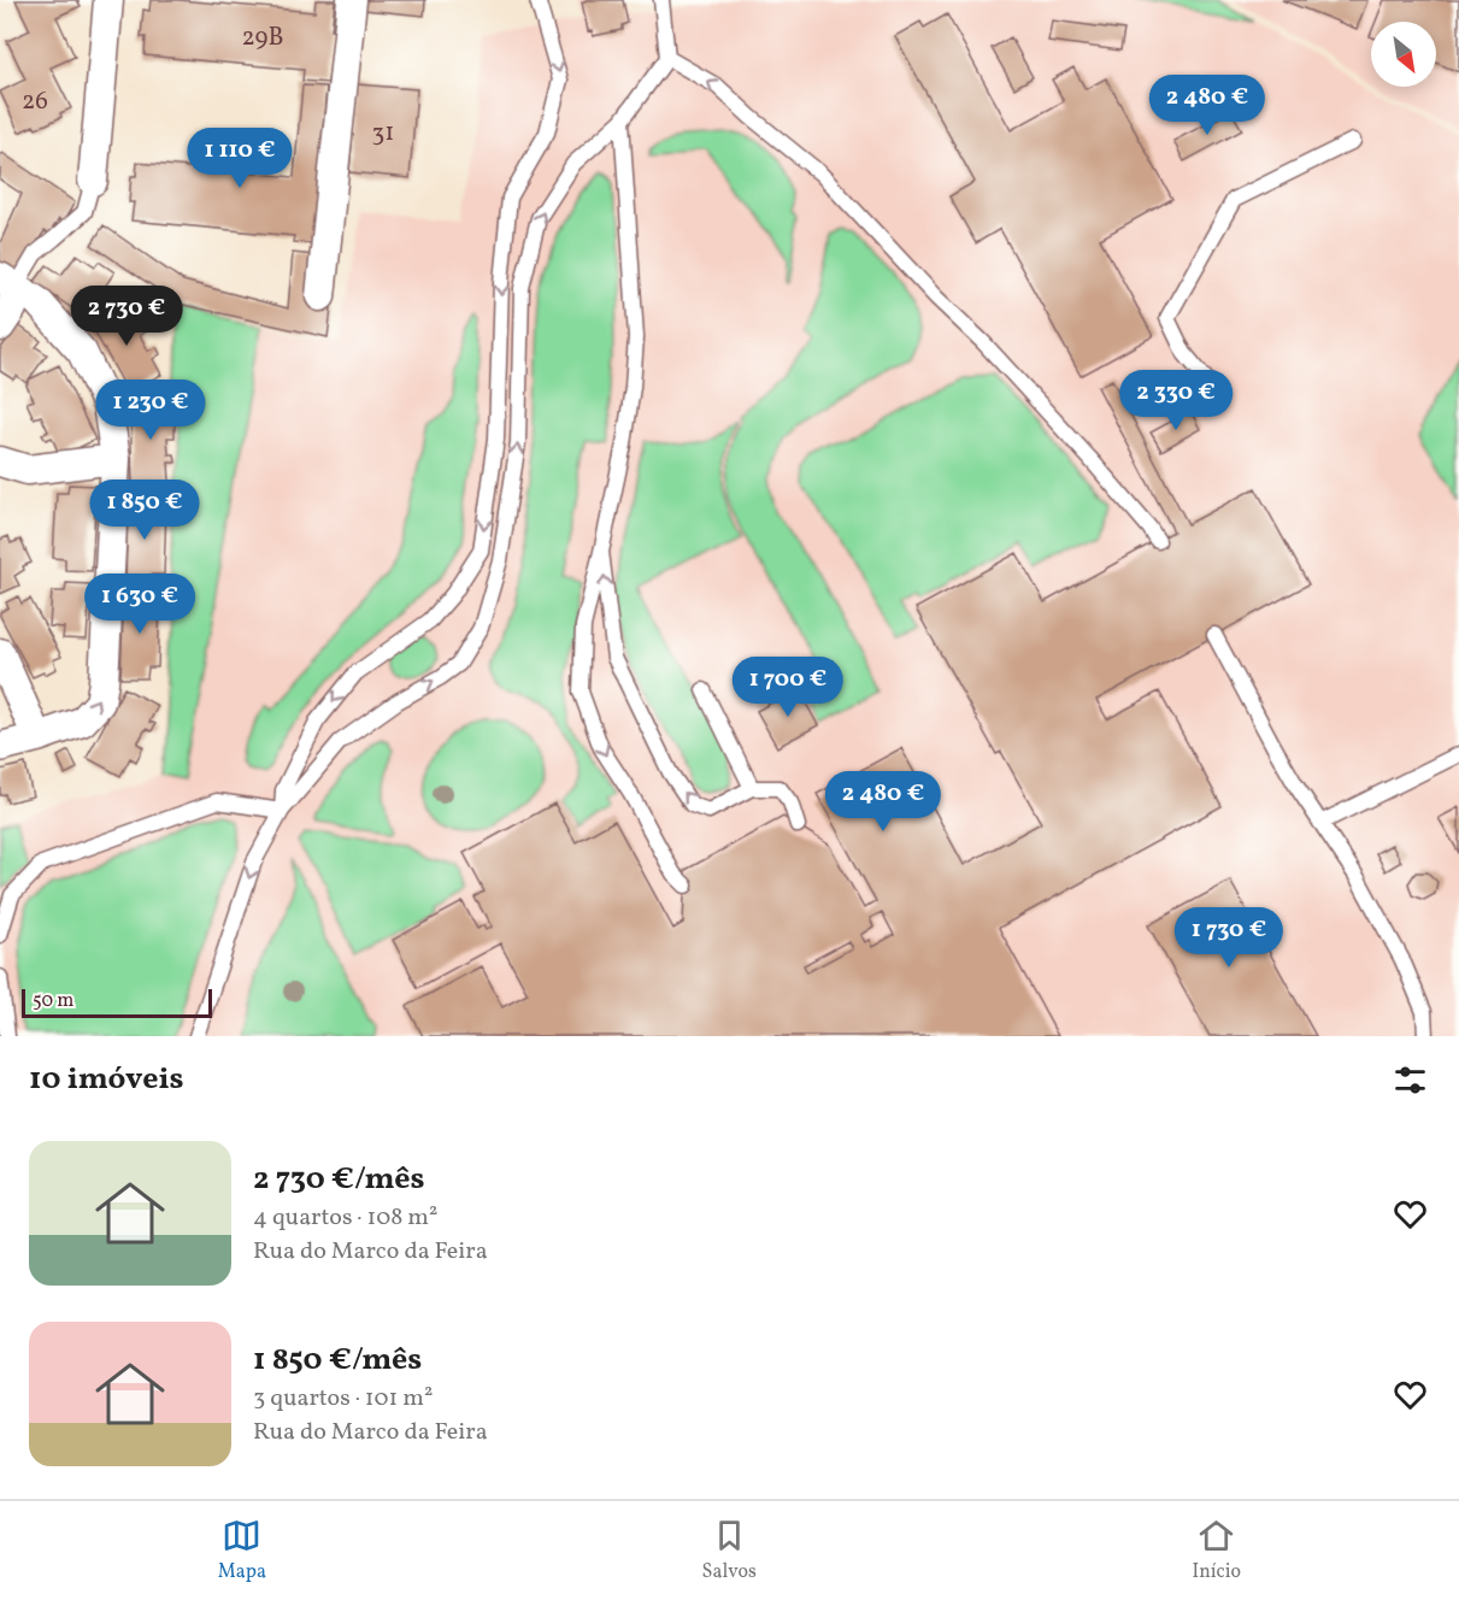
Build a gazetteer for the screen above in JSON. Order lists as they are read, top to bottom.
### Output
{
  "house_numbers": ["29B", "26", "31"],
  "scale_bar": "50 m",
  "north": "bottom right",
  "page": {
    "price": [
      "2 480 €",
      "1 110 €",
      "2 730 €",
      "2 330 €",
      "1 230 €",
      "1 850 €",
      "1 630 €",
      "1 700 €",
      "2 480 €",
      "1 730 €"
    ],
    "scale": "50 m",
    "heading": "10 imóveis",
    "list": [
      {
        "name": "2 730 €/mês",
        "note": "4 quartos · 108 m² · Rua do Marco da Feira"
      },
      {
        "name": "1 850 €/mês",
        "note": "3 quartos · 101 m² · Rua do Marco da Feira"
      }
    ],
    "tabs": ["Mapa", "Salvos", "Início"]
  }
}
